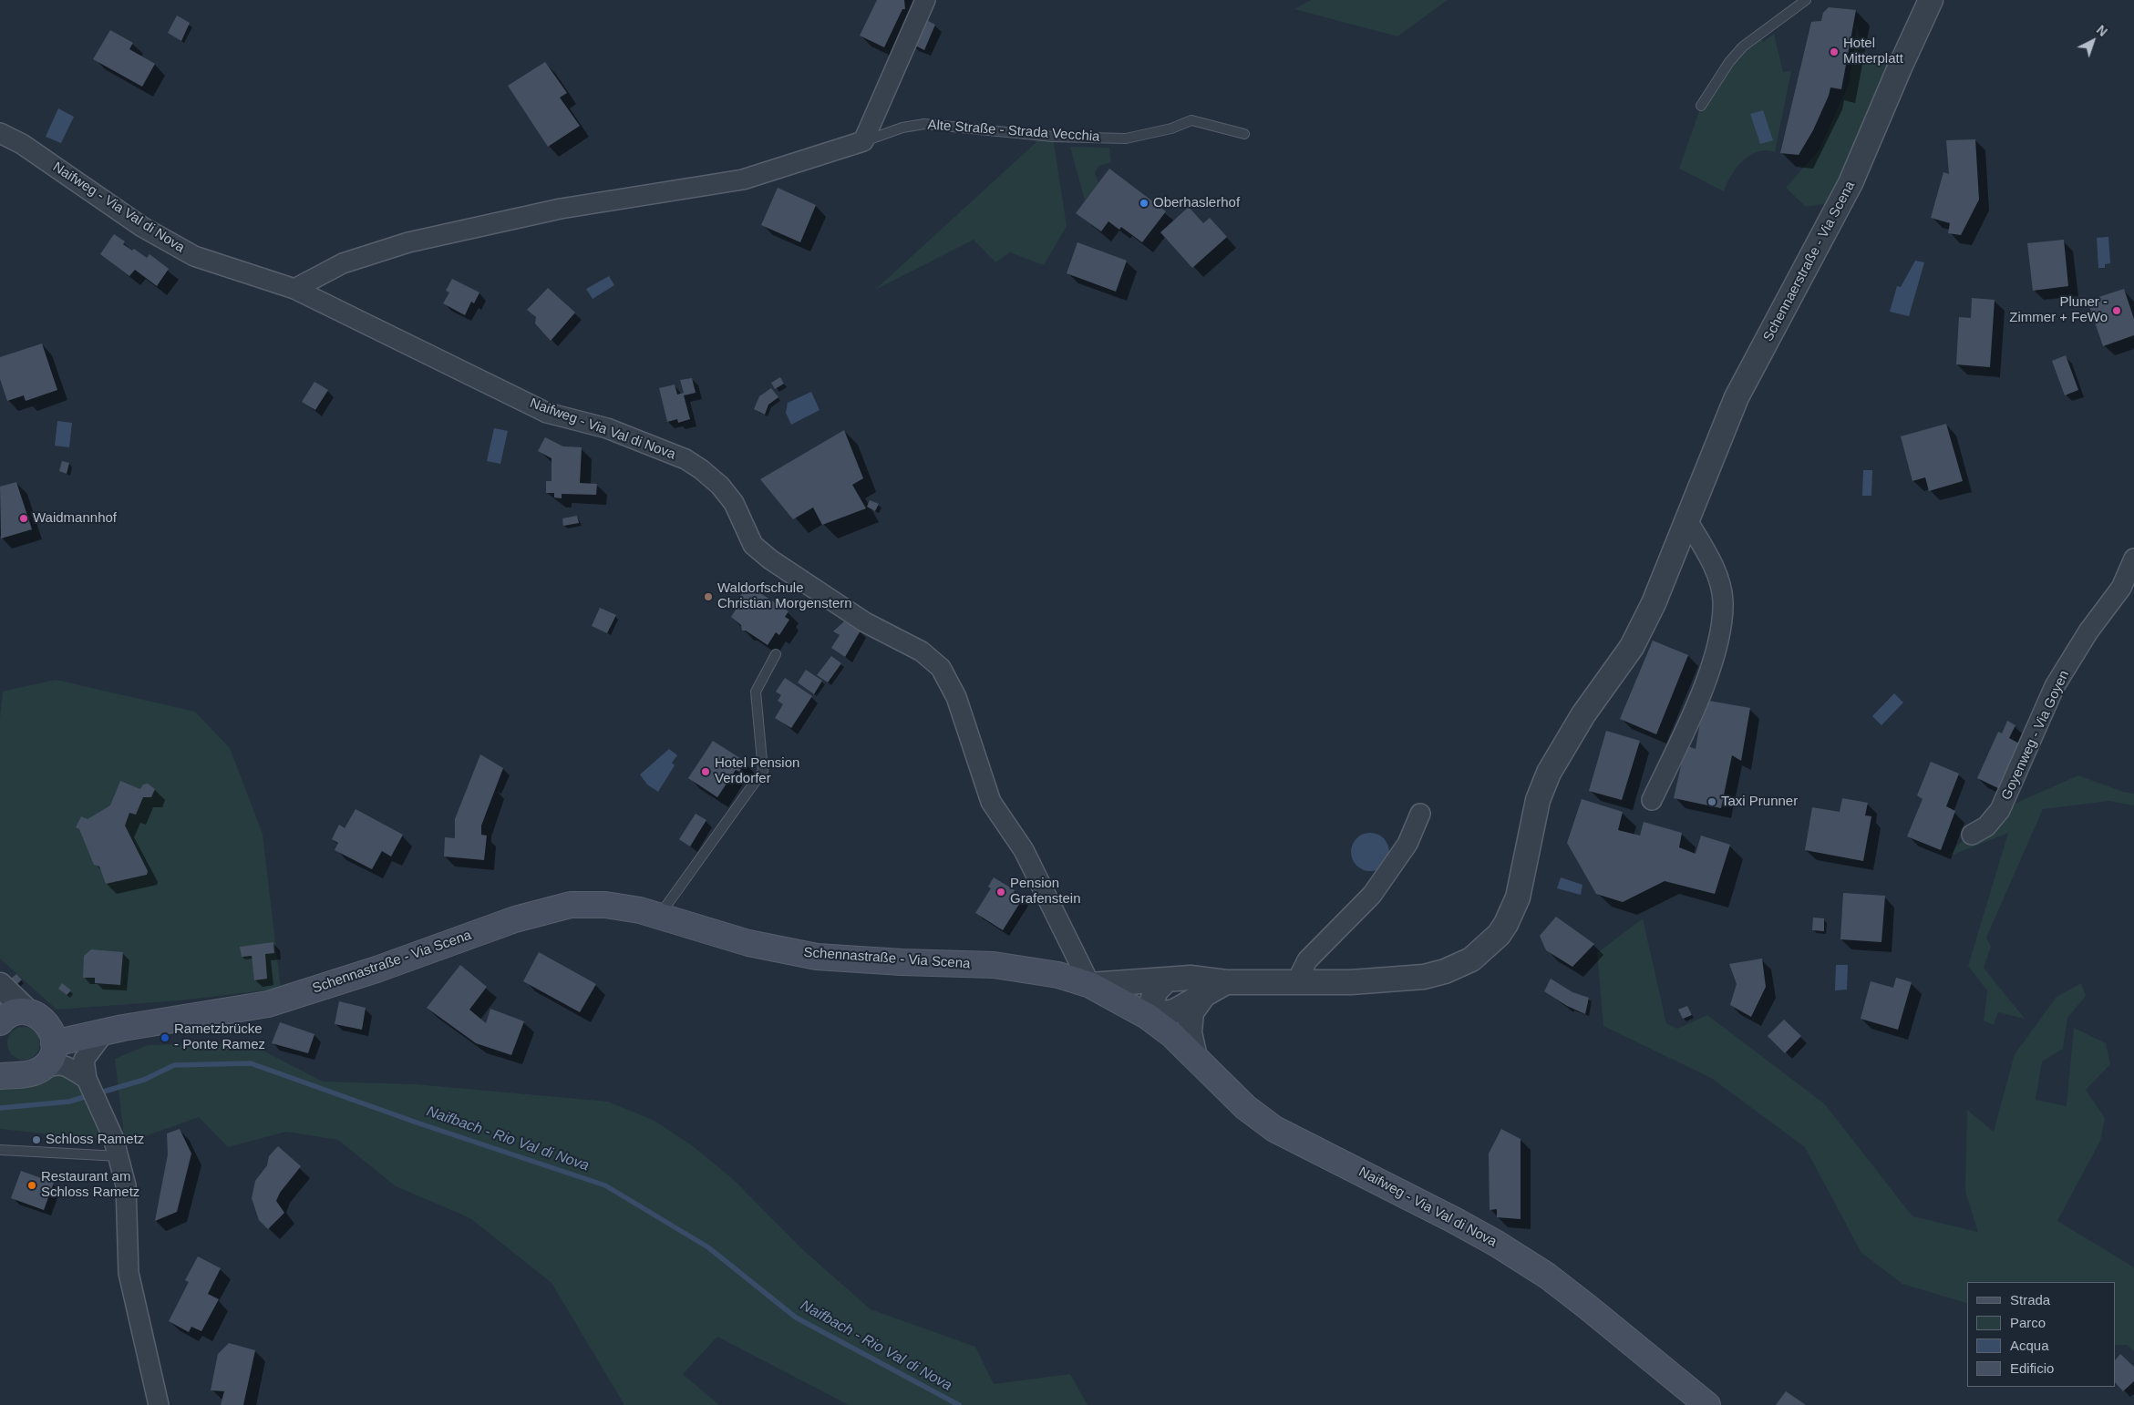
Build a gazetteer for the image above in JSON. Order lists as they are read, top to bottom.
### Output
{
  "streets": {
    "main road": ["Naifweg - Via Val di Nova", "Schennastraße - Via Scena"],
    "street": ["Schennaerstraße - Via Scena", "Goyenweg - Via Goyen"],
    "lane": ["Alte Straße - Strada Vecchia"]
  },
  "crossings": [
    ["Naifweg - Via Val di Nova", "Schennastraße - Via Scena"],
    ["Schennaerstraße - Via Scena", "Schennastraße - Via Scena"]
  ],
  "water": ["Naifbach - Rio Val di Nova"],
  "places": [
    "Hotel Mitterplatt",
    "Oberhaslerhof",
    "Pluner - Zimmer + FeWo",
    "Waidmannhof",
    "Waldorfschule Christian Morgenstern",
    "Hotel Pension Verdorfer",
    "Taxi Prunner",
    "Pension Grafenstein",
    "Rametzbrücke - Ponte Ramez",
    "Schloss Rametz",
    "Restaurant am Schloss Rametz"
  ],
  "legend": [
    "Strada",
    "Parco",
    "Acqua",
    "Edificio"
  ],
  "north": "top right"
}
